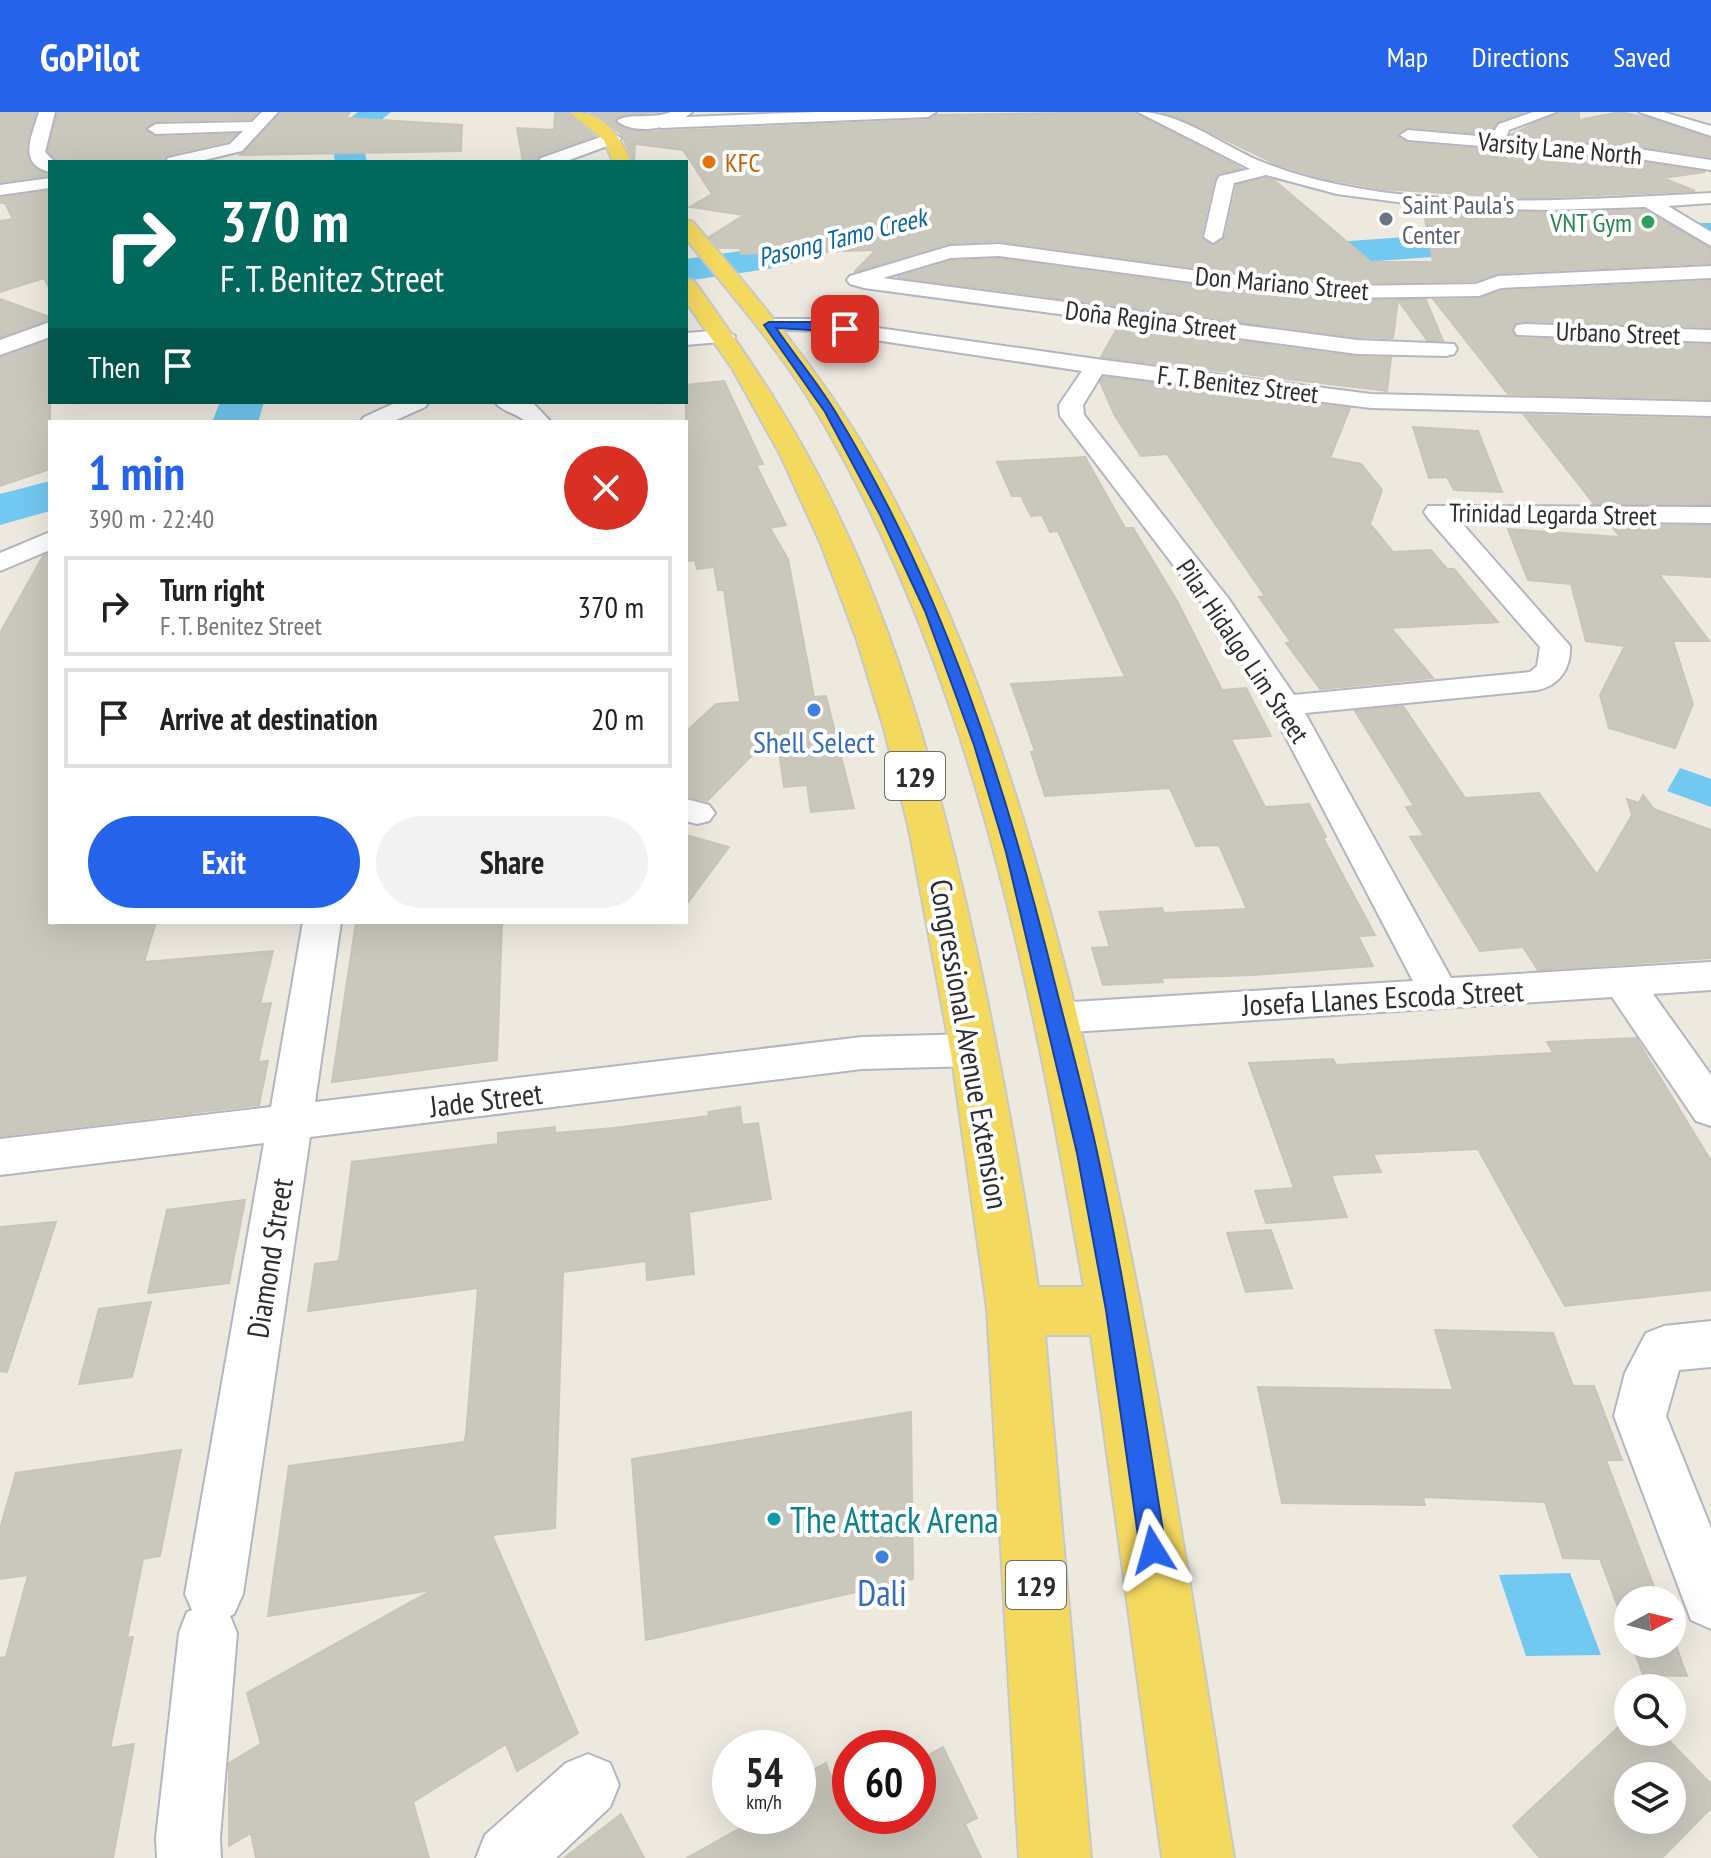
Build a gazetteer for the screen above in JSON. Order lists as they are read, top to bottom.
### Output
{
  "streets": {
    "main road": ["129", "Congressional Avenue Extension"],
    "street": [
      "Varsity Lane North",
      "Don Mariano Street",
      "Doña Regina Street",
      "Urbano Street",
      "F. T. Benitez Street",
      "Trinidad Legarda Street",
      "Pilar Hidalgo Lim Street",
      "Josefa Llanes Escoda Street",
      "Jade Street",
      "Diamond Street"
    ]
  },
  "crossings": [
    ["Don Mariano Street", "Doña Regina Street"],
    ["F. T. Benitez Street", "Pilar Hidalgo Lim Street"],
    ["F. T. Benitez Street", "129"],
    ["Trinidad Legarda Street", "Pilar Hidalgo Lim Street"],
    ["Pilar Hidalgo Lim Street", "Josefa Llanes Escoda Street"],
    ["129", "Josefa Llanes Escoda Street"],
    ["Congressional Avenue Extension", "Jade Street"],
    ["Jade Street", "Diamond Street"]
  ],
  "water": ["Pasong Tamo Creek"],
  "places": [
    "KFC",
    "Saint Paula's Center",
    "VNT Gym",
    "Shell Select",
    "The Attack Arena",
    "Dali"
  ],
  "north": "right",
  "page": {
    "header": "GoPilot",
    "nav": ["Map", "Directions", "Saved"],
    "turn": ["370 m", "F. T. Benitez Street"],
    "then": "Then",
    "heading": ["1 min", "390 m · 22:40"],
    "list": [
      {
        "name": "Turn right",
        "note": "F. T. Benitez Street",
        "value": "370 m"
      },
      {
        "name": "Arrive at destination",
        "value": "20 m"
      }
    ],
    "buttons": ["Exit", "Share"],
    "speed": "54 km/h",
    "limit": "60"
  }
}
